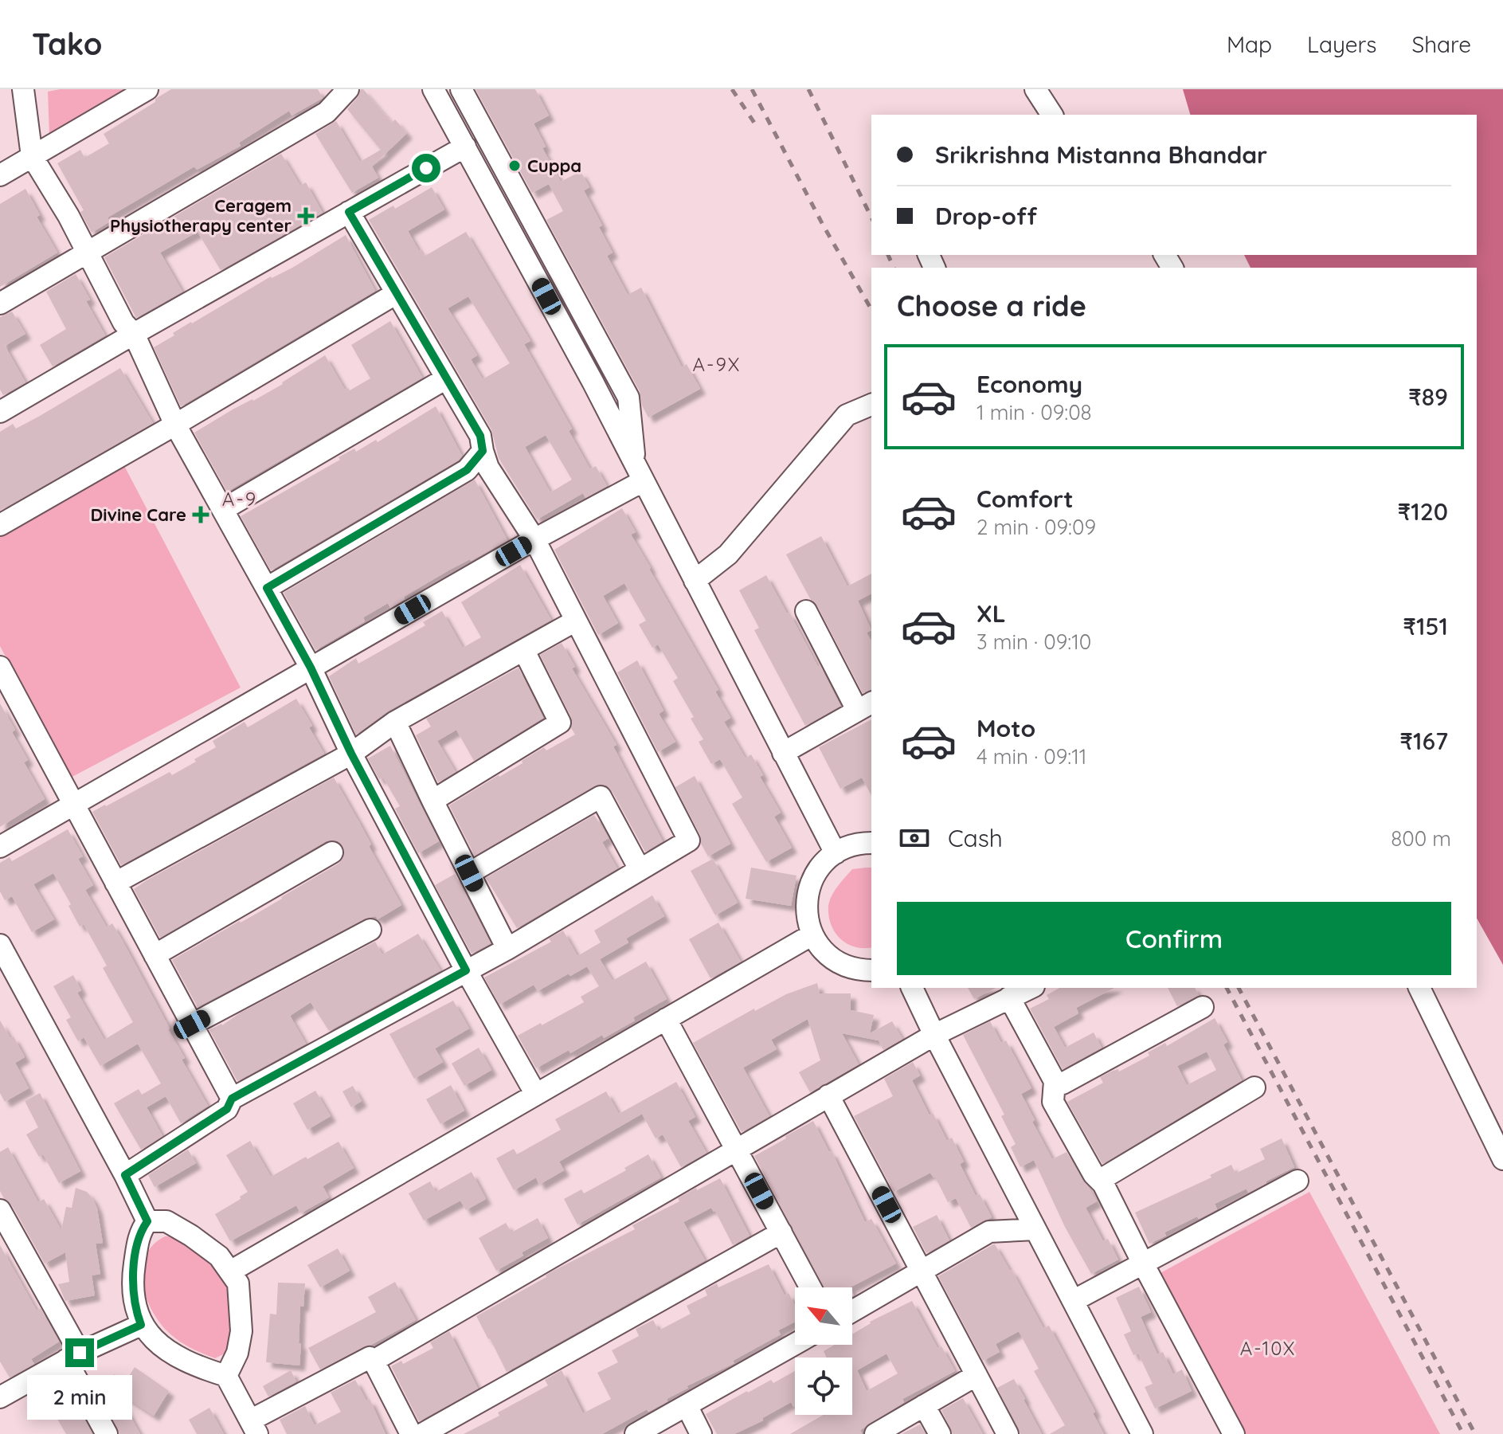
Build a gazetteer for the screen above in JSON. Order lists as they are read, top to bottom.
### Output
{
  "districts": ["A-9X", "A-9", "A-10X"],
  "places": {
    "other": ["Cuppa"],
    "health": ["Ceragem Physiotherapy center", "Divine Care"]
  },
  "north": "top left",
  "page": {
    "header": "Tako",
    "nav": ["Map", "Layers", "Share"],
    "banner": ["Srikrishna Mistanna Bhandar", "Drop-off"],
    "heading": "Choose a ride",
    "list": [
      {
        "name": "Economy",
        "note": "1 min · 09:08",
        "value": "₹89"
      },
      {
        "name": "Comfort",
        "note": "2 min · 09:09",
        "value": "₹120"
      },
      {
        "name": "XL",
        "note": "3 min · 09:10",
        "value": "₹151"
      },
      {
        "name": "Moto",
        "note": "4 min · 09:11",
        "value": "₹167"
      }
    ],
    "pay": ["Cash", "800 m"],
    "buttons": "Confirm",
    "bubble": "2 min"
  }
}
